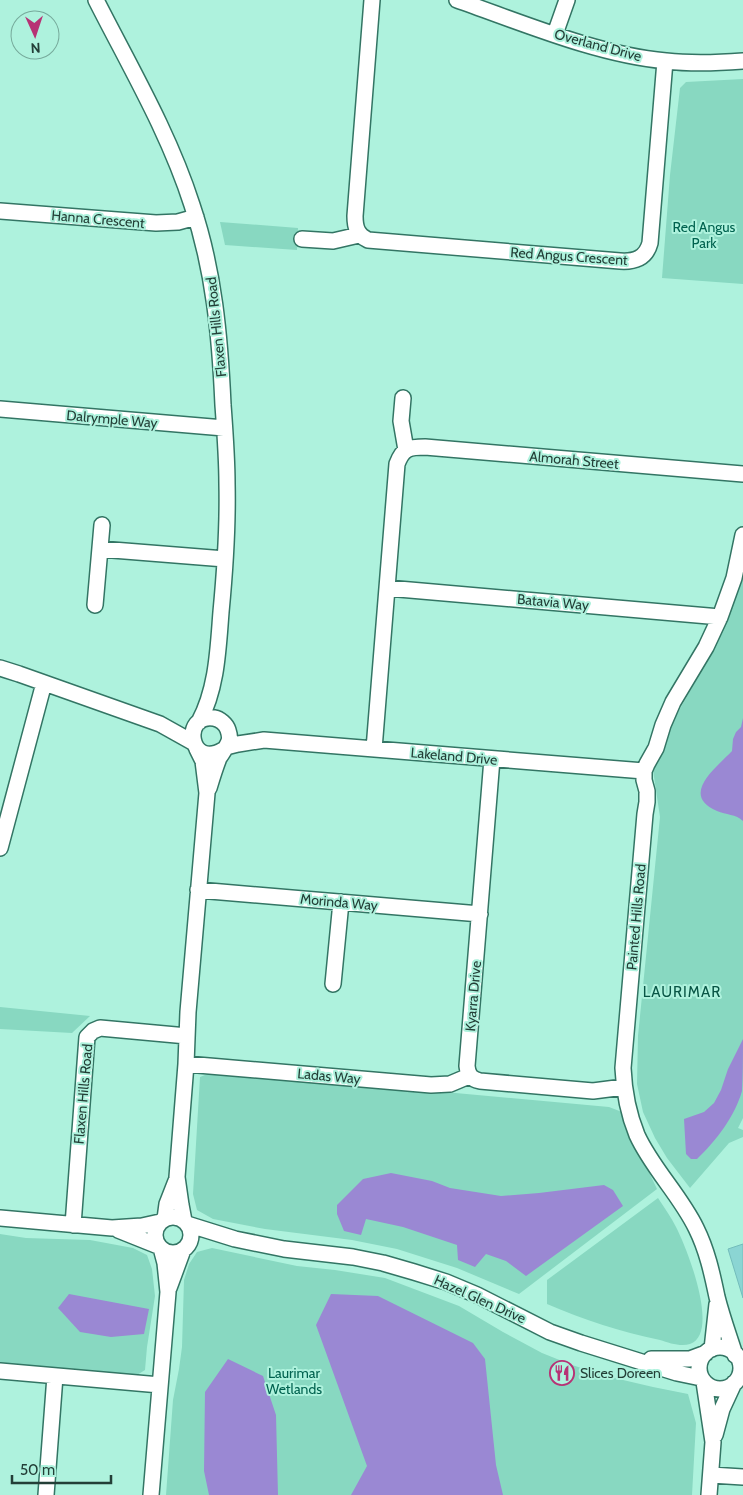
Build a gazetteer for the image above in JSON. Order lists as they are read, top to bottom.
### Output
{
  "streets": {
    "street": [
      "Overland Drive",
      "Hanna Crescent",
      "Red Angus Crescent",
      "Flaxen Hills Road",
      "Dalrymple Way",
      "Almorah Street",
      "Batavia Way",
      "Lakeland Drive",
      "Morinda Way",
      "Painted Hills Road",
      "Kyarra Drive",
      "Ladas Way",
      "Hazel Glen Drive"
    ]
  },
  "crossings": [
    ["Overland Drive", "Red Angus Crescent"],
    ["Hanna Crescent", "Flaxen Hills Road"],
    ["Flaxen Hills Road", "Dalrymple Way"],
    ["Flaxen Hills Road", "Lakeland Drive"],
    ["Lakeland Drive", "Painted Hills Road"],
    ["Lakeland Drive", "Kyarra Drive"],
    ["Morinda Way", "Kyarra Drive"],
    ["Painted Hills Road", "Hazel Glen Drive"],
    ["Kyarra Drive", "Ladas Way"]
  ],
  "districts": ["LAURIMAR"],
  "parks": ["Red Angus Park", "Laurimar Wetlands"],
  "places": {
    "restaurant": ["Slices Doreen"]
  },
  "scale_bar": "50 m",
  "north": "bottom"
}
